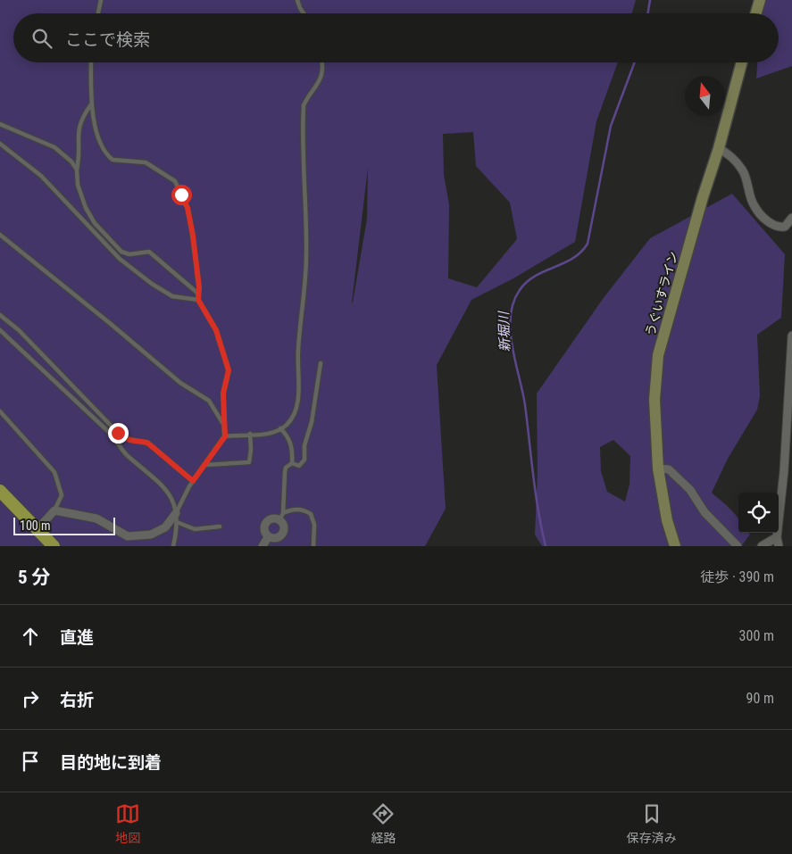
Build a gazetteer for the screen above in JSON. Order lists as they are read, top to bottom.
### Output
{
  "streets": {
    "street": ["うぐいすライン"]
  },
  "water": ["新堀川"],
  "scale_bar": "100 m",
  "north": "top",
  "page": {
    "search": "ここで検索",
    "scale": "100 m",
    "heading": ["5 分", "徒歩 · 390 m"],
    "list": [
      ["直進", "300 m"],
      ["右折", "90 m"],
      "目的地に到着"
    ],
    "nav": ["地図", "経路", "保存済み"]
  }
}
